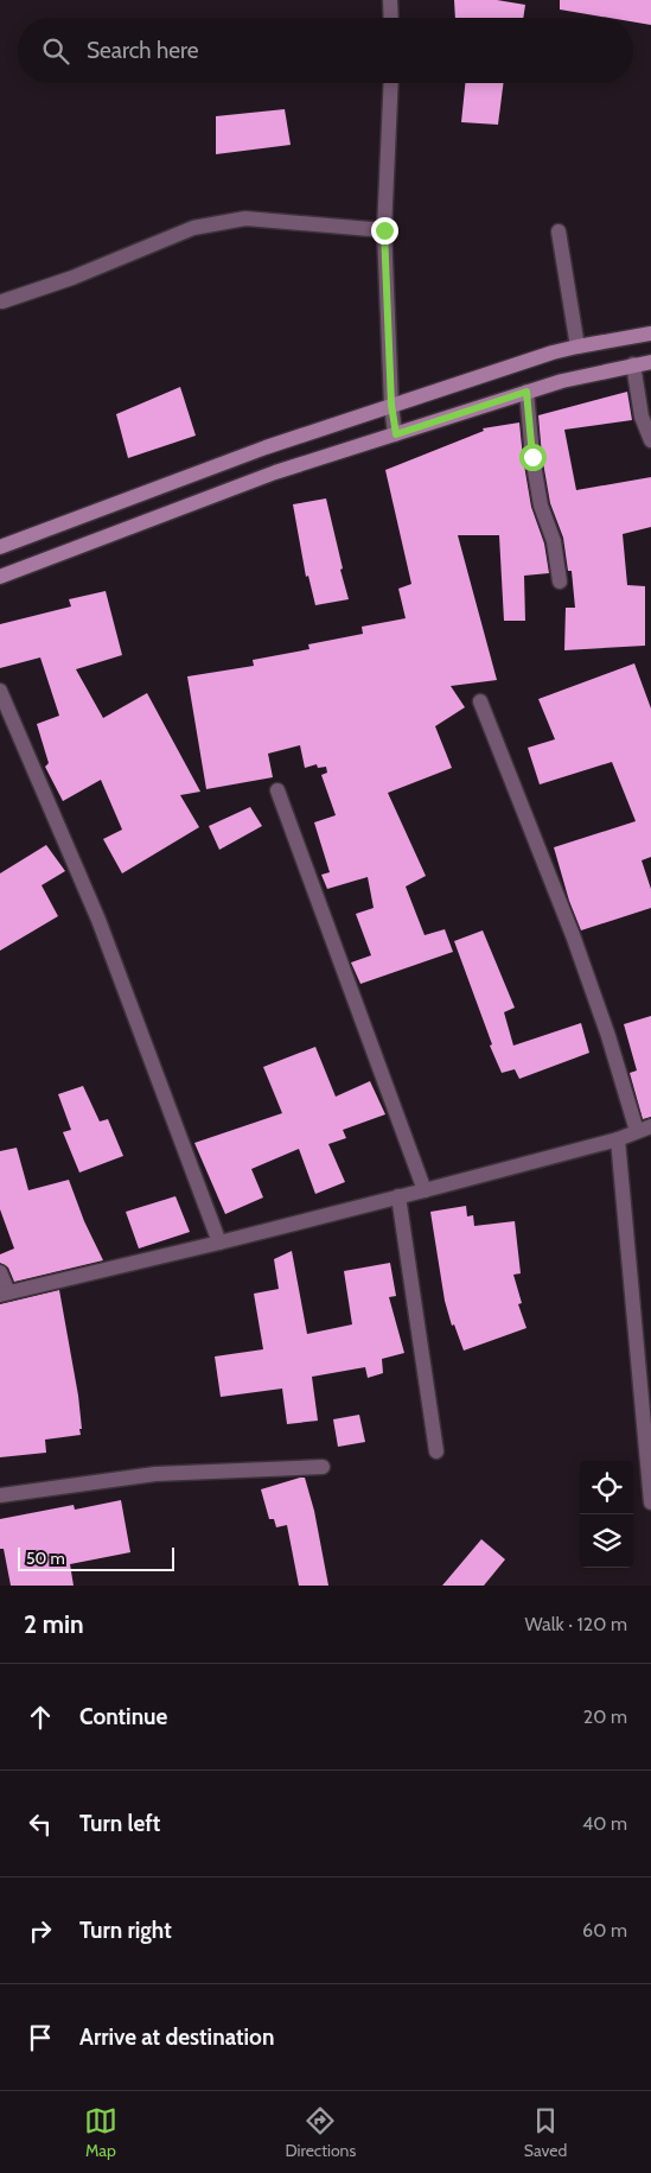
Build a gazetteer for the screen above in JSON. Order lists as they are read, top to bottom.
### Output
{
  "scale_bar": "50 m",
  "page": {
    "search": "Search here",
    "scale": "50 m",
    "heading": ["2 min", "Walk · 120 m"],
    "list": [
      ["Continue", "20 m"],
      ["Turn left", "40 m"],
      ["Turn right", "60 m"],
      "Arrive at destination"
    ],
    "nav": ["Map", "Directions", "Saved"]
  }
}
